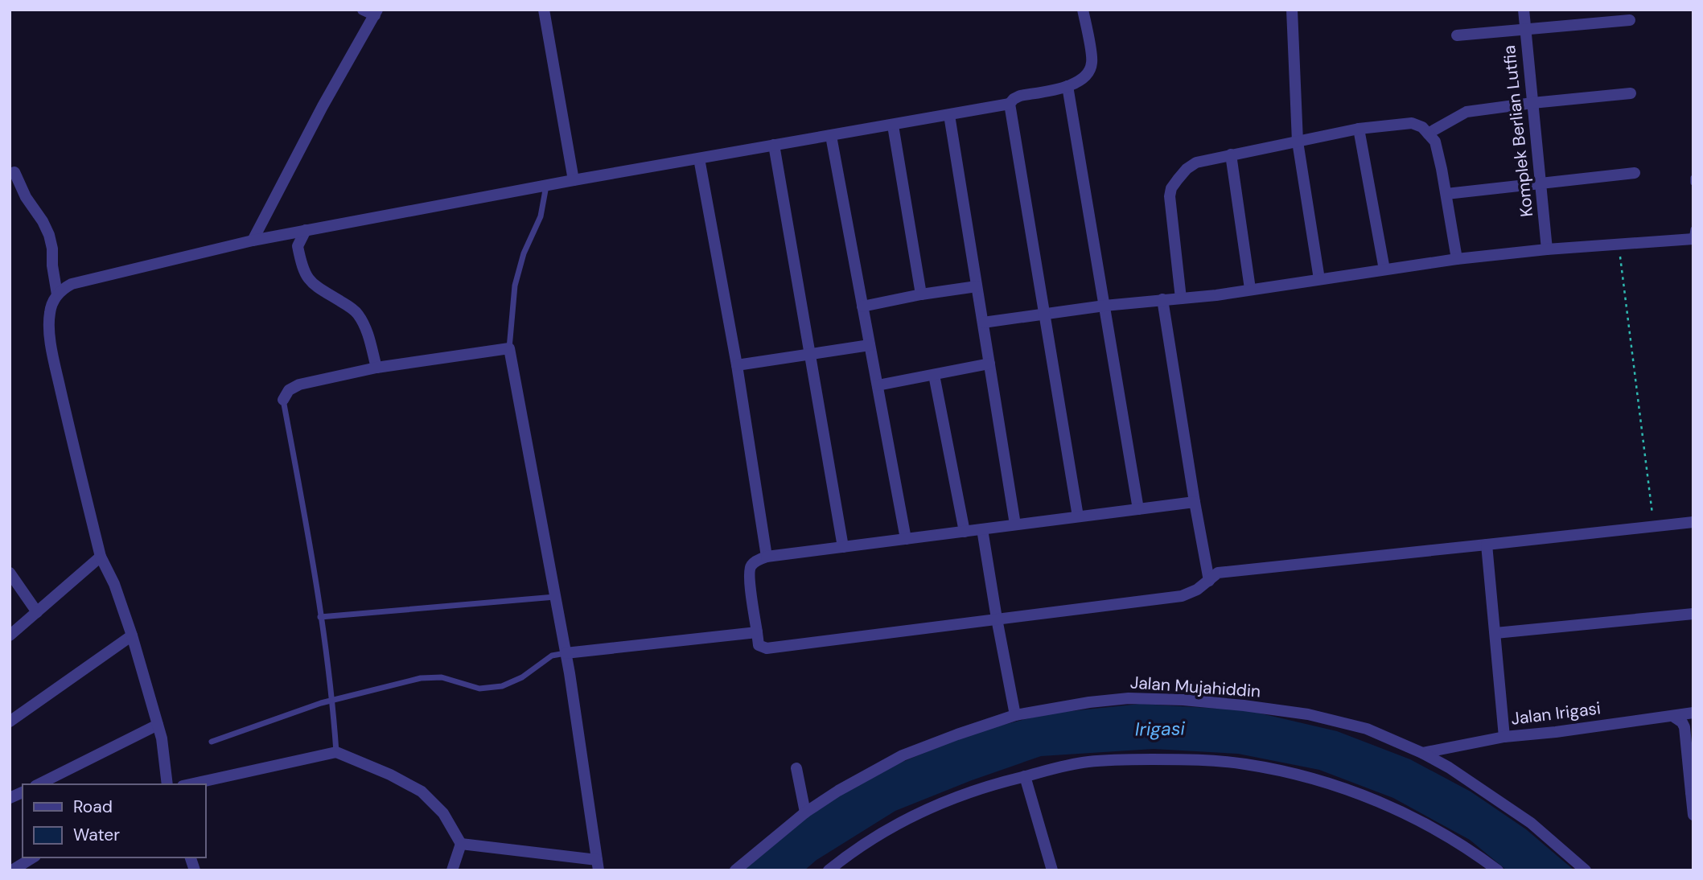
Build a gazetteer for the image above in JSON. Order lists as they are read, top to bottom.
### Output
{
  "streets": {
    "street": ["Komplek Berlian Lutfia", "Jalan Mujahiddin", "Jalan Irigasi"]
  },
  "crossings": [
    ["Jalan Mujahiddin", "Jalan Irigasi"]
  ],
  "water": ["Irigasi"],
  "legend": ["Road", "Water"]
}
